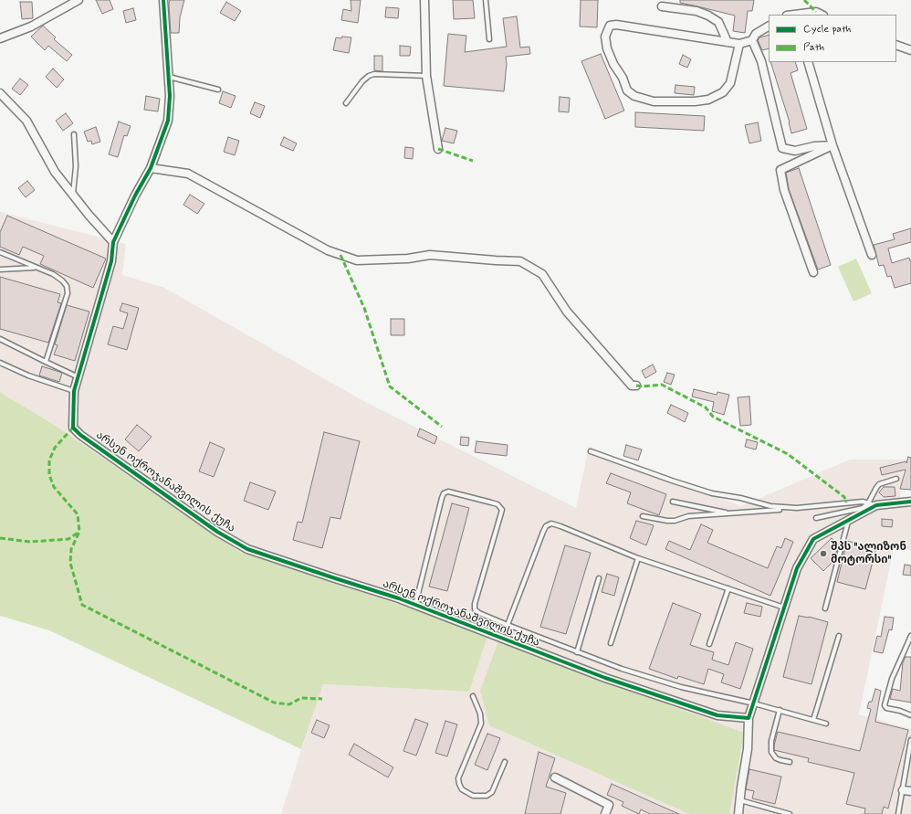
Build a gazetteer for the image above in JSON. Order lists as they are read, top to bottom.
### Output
{
  "streets": {
    "street": ["არსენ ოქროჯანაშვილის ქუჩა"]
  },
  "places": ["შპს \"ალიზონ მოტორსი\""],
  "legend": ["Cycle path", "Path"]
}
